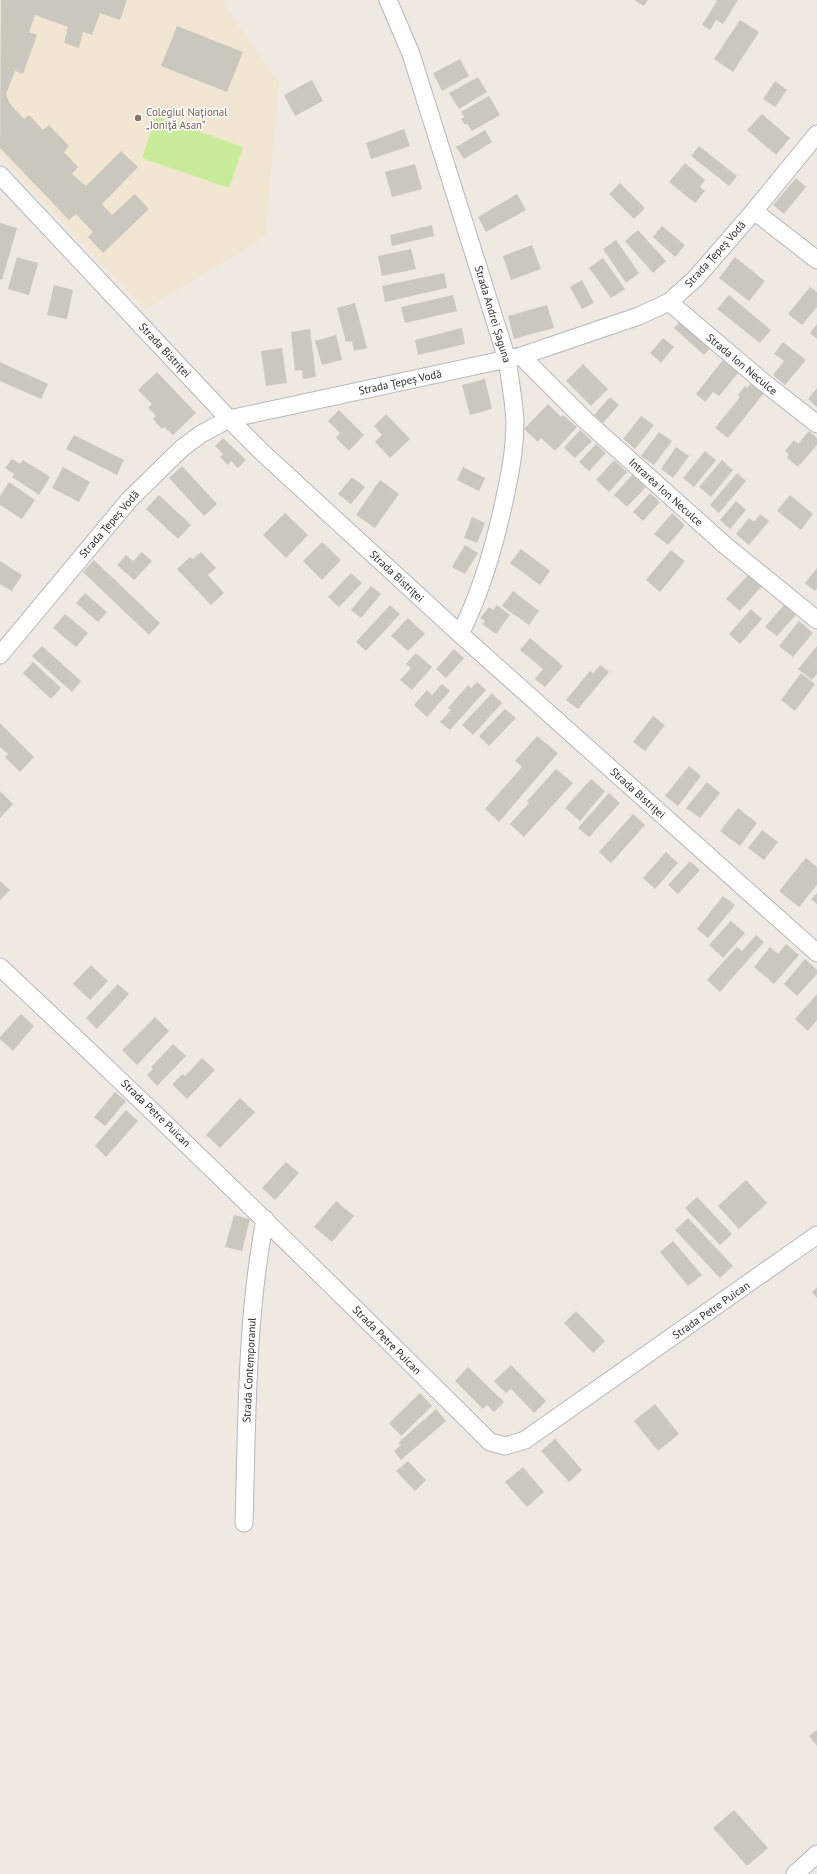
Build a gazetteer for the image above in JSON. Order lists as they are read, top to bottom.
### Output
{
  "streets": {
    "street": [
      "Strada Țepeș Vodă",
      "Strada Andrei Șaguna",
      "Strada Bistriței",
      "Strada Ion Neculce",
      "Intrarea Ion Neculce",
      "Strada Petre Puican",
      "Strada Contemporanul"
    ]
  },
  "crossings": [
    ["Strada Țepeș Vodă", "Strada Andrei Șaguna"],
    ["Strada Țepeș Vodă", "Strada Bistriței"],
    ["Strada Țepeș Vodă", "Strada Ion Neculce"],
    ["Strada Țepeș Vodă", "Intrarea Ion Neculce"],
    ["Strada Andrei Șaguna", "Strada Bistriței"],
    ["Strada Andrei Șaguna", "Intrarea Ion Neculce"],
    ["Strada Petre Puican", "Strada Contemporanul"]
  ],
  "places": ["Colegiul Național „Ioniță Asan”"]
}
